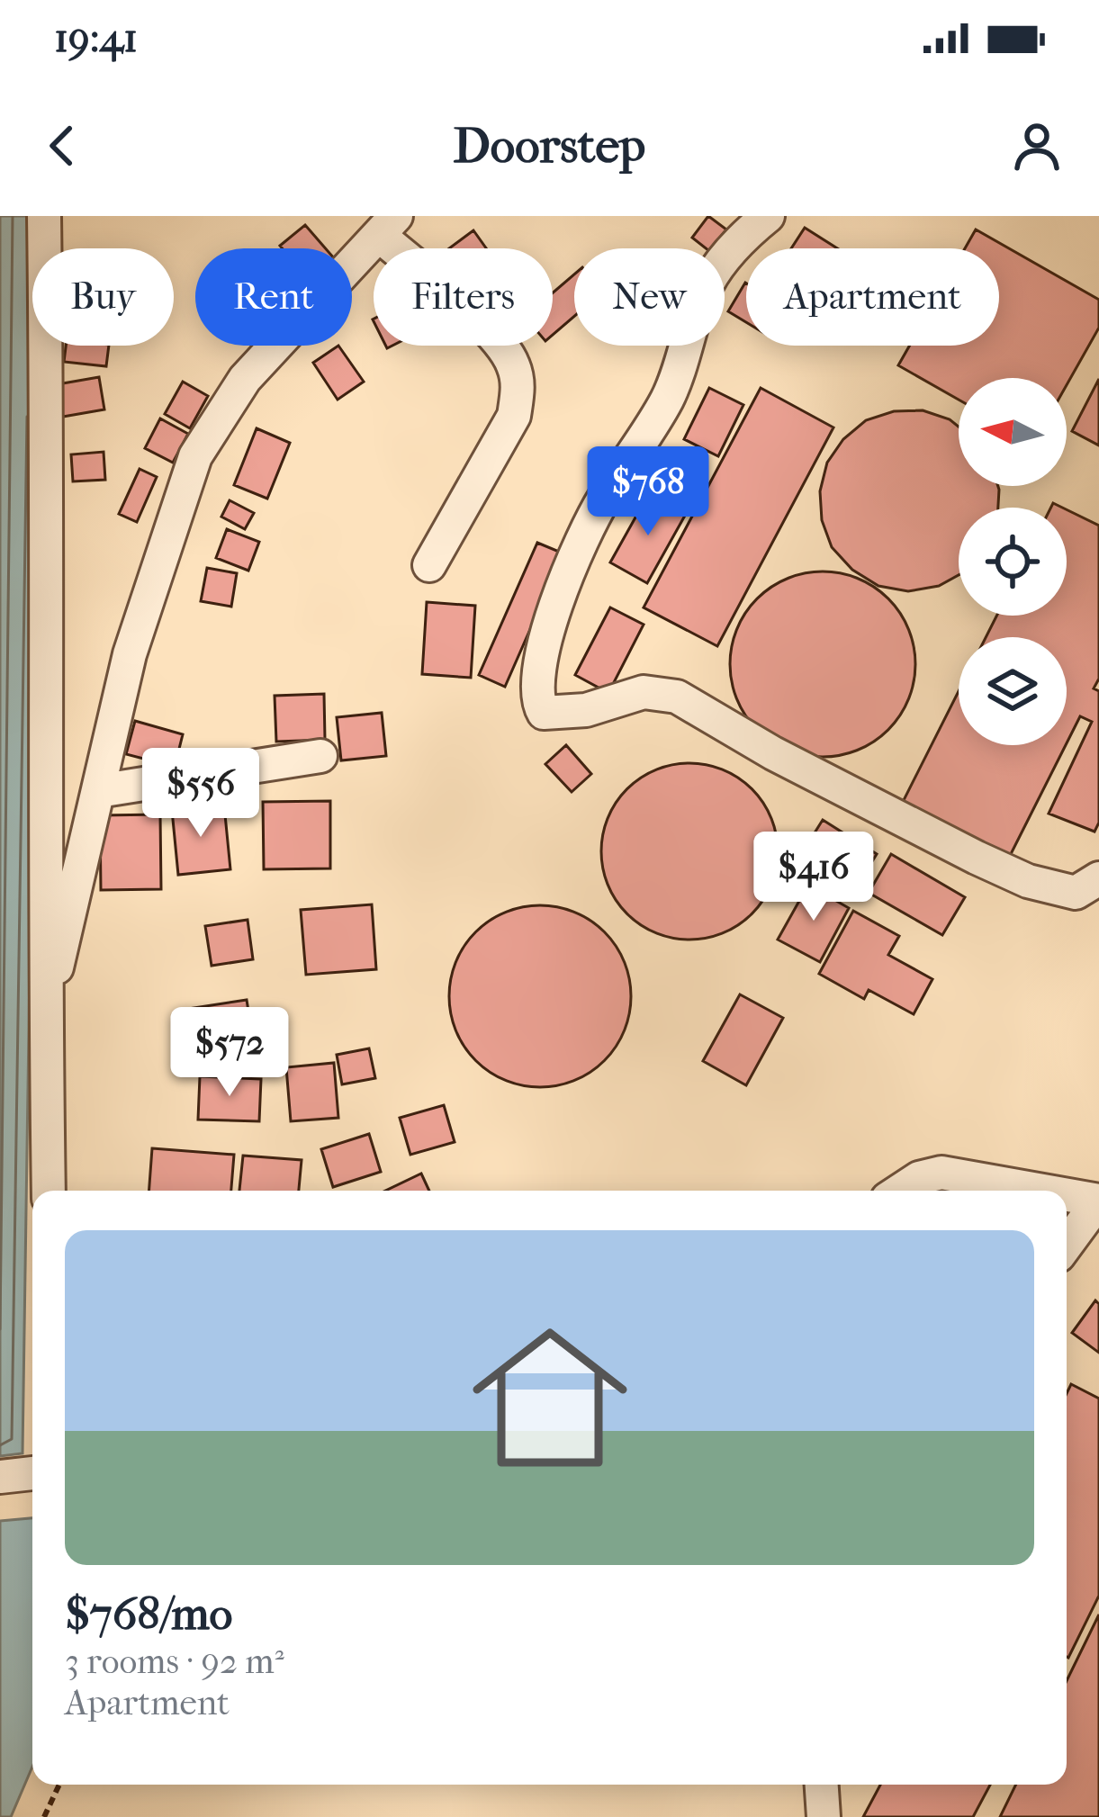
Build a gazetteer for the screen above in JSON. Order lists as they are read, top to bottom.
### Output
{
  "north": "left",
  "page": {
    "status": "19:41",
    "header": "Doorstep",
    "chip": [
      "Buy",
      "Rent",
      "Filters",
      "New",
      "Apartment"
    ],
    "price": [
      "$768",
      "$556",
      "$416",
      "$572"
    ],
    "list": [
      {
        "name": "$768/mo",
        "note": "3 rooms · 92 m² · Apartment"
      }
    ]
  }
}
